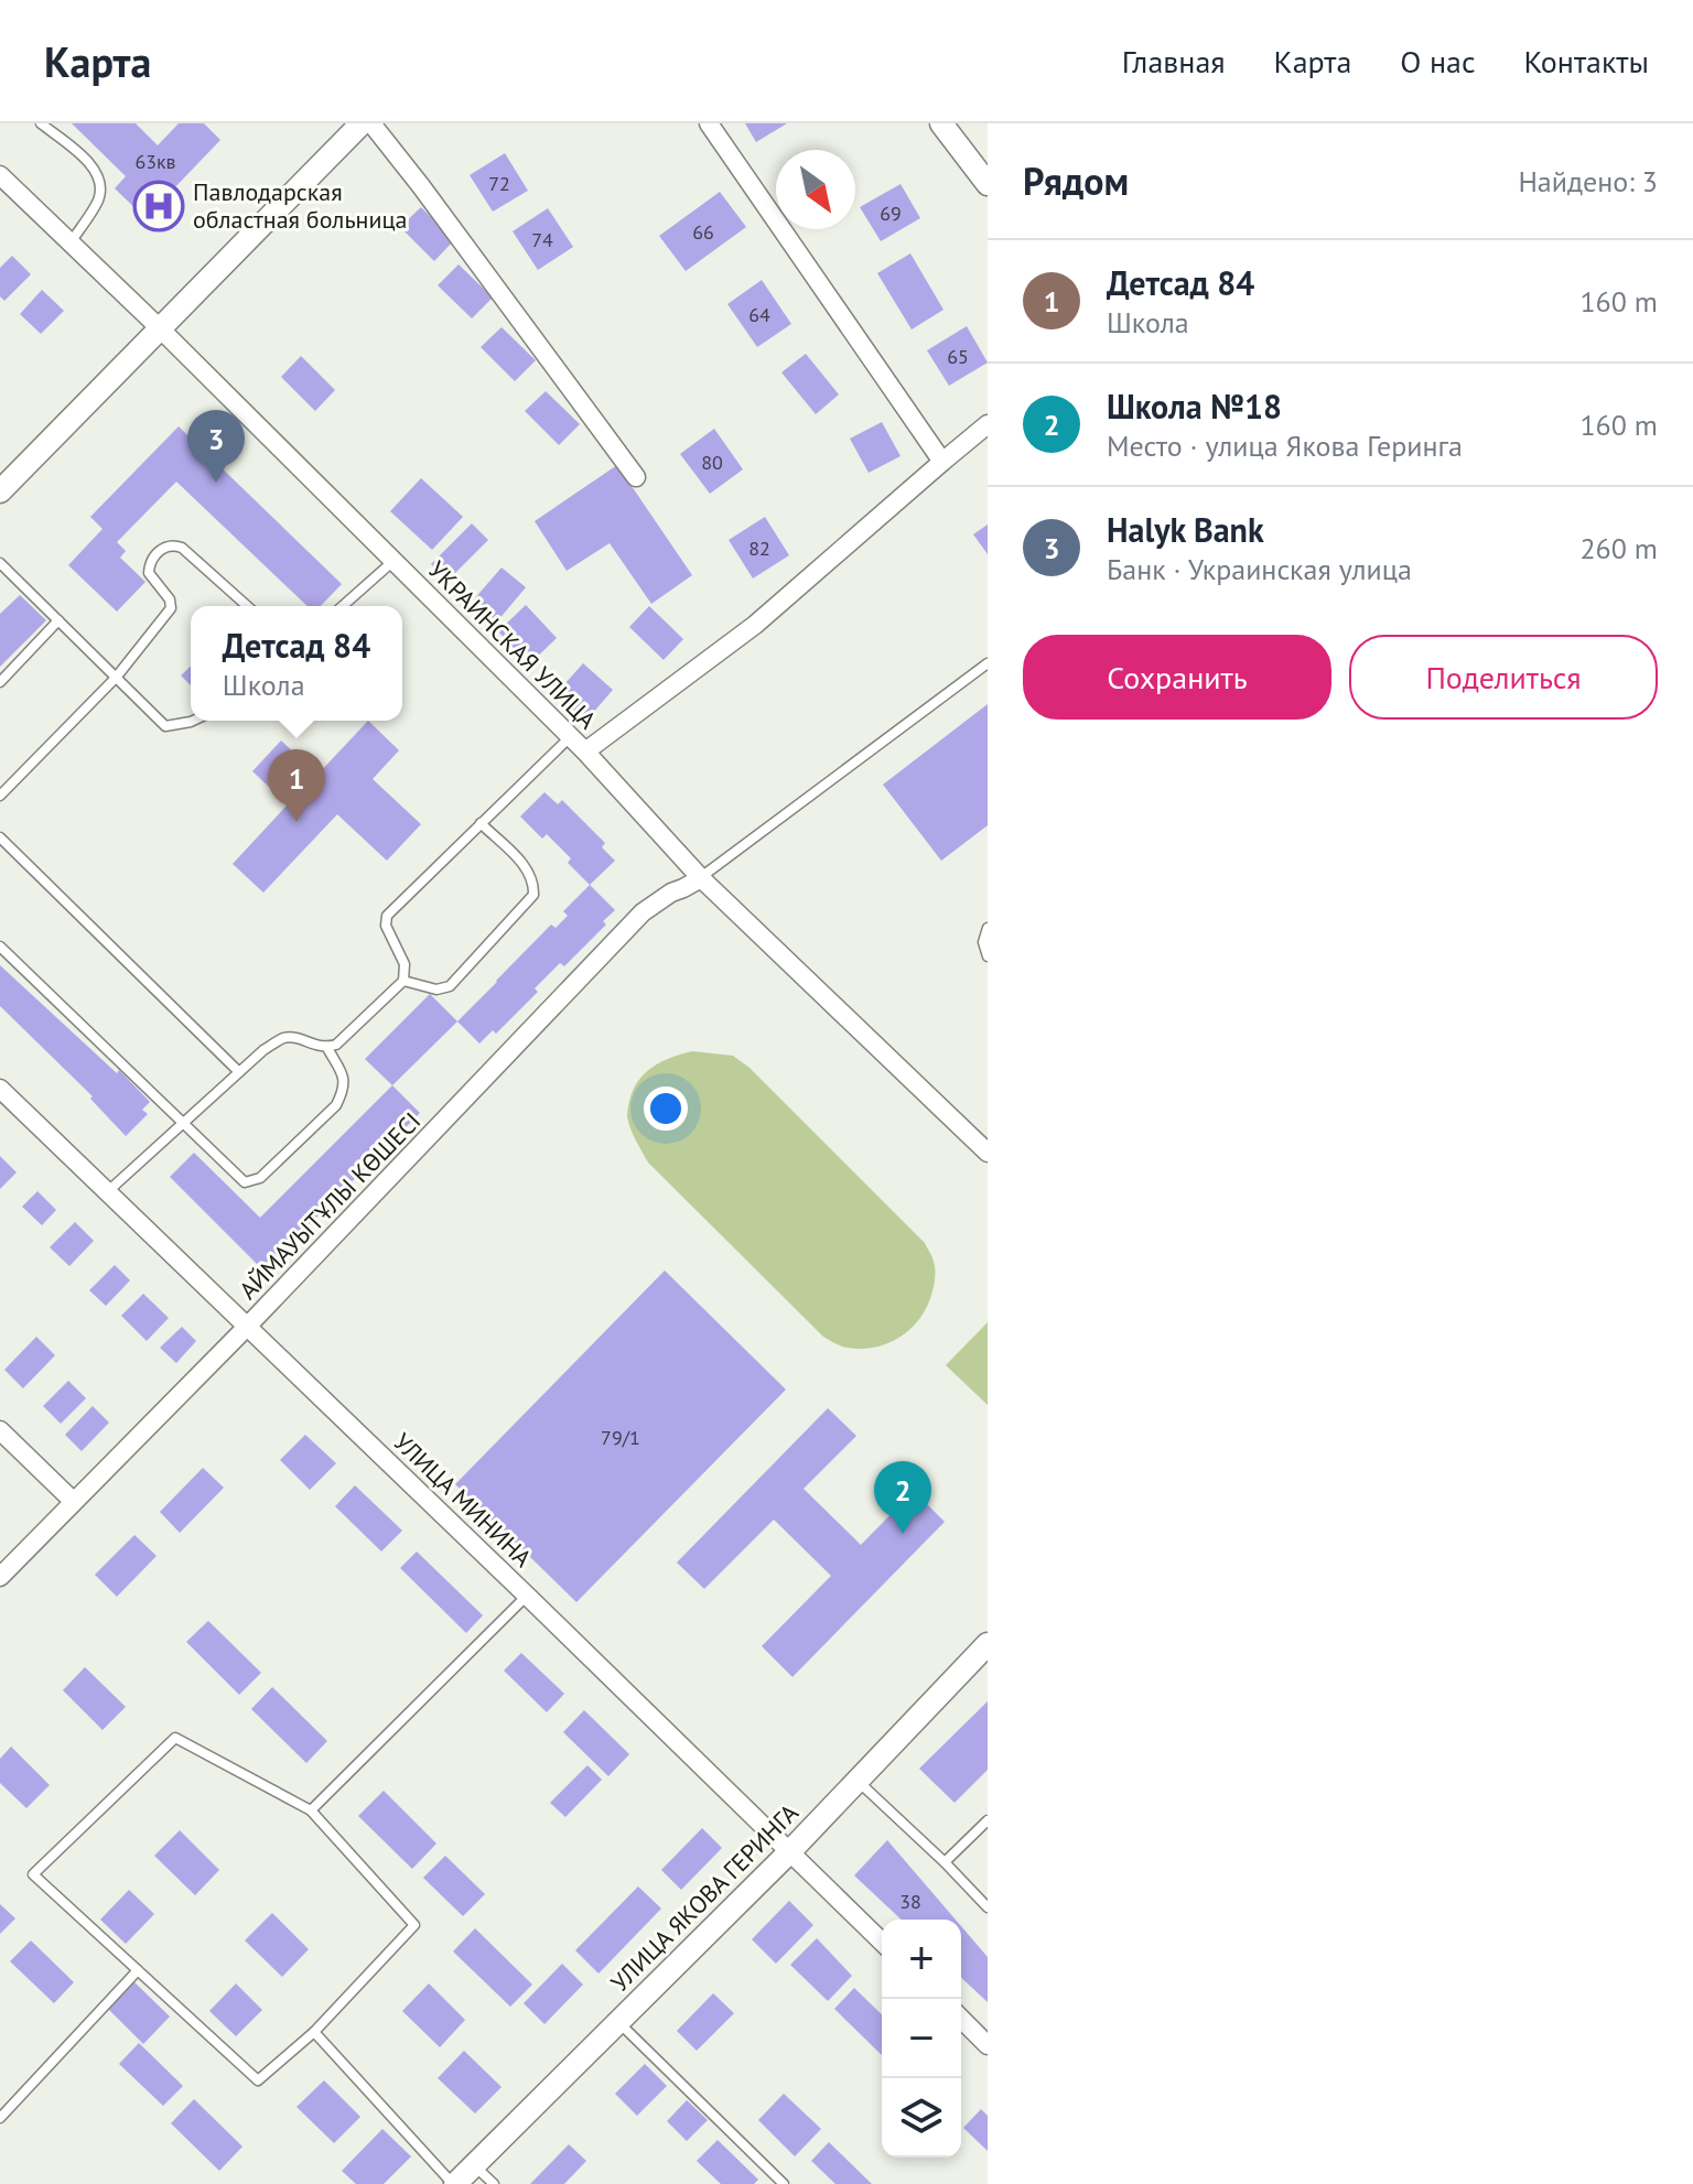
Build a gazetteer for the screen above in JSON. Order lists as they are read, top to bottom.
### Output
{
  "streets": {
    "street": [
      "УКРАИНСКАЯ УЛИЦА",
      "АЙМАУЫТҰЛЫ КӨШЕСІ",
      "УЛИЦА МИНИНА",
      "УЛИЦА ЯКОВА ГЕРИНГА"
    ]
  },
  "crossings": [
    ["УКРАИНСКАЯ УЛИЦА", "АЙМАУЫТҰЛЫ КӨШЕСІ"],
    ["АЙМАУЫТҰЛЫ КӨШЕСІ", "УЛИЦА МИНИНА"],
    ["УЛИЦА МИНИНА", "УЛИЦА ЯКОВА ГЕРИНГА"]
  ],
  "places": {
    "hospital": ["Павлодарская областная больница"]
  },
  "house_numbers": [
    "63кв",
    "72",
    "69",
    "66",
    "74",
    "64",
    "65",
    "80",
    "82",
    "79/1",
    "38"
  ],
  "north": "bottom right",
  "page": {
    "header": "Карта",
    "nav": [
      "Главная",
      "Карта",
      "О нас",
      "Контакты"
    ],
    "heading": ["Рядом", "Найдено: 3"],
    "list": [
      {
        "mark": "1",
        "name": "Детсад 84",
        "note": "Школа",
        "value": "160 m"
      },
      {
        "mark": "2",
        "name": "Школа №18",
        "note": "Место · улица Якова Геринга",
        "value": "160 m"
      },
      {
        "mark": "3",
        "name": "Halyk Bank",
        "note": "Банк · Украинская улица",
        "value": "260 m"
      }
    ],
    "pins": ["3", "1", "2"],
    "popup": ["Детсад 84", "Школа"],
    "buttons": ["Сохранить", "Поделиться"],
    "map_buttons": ["+", "−"]
  }
}
